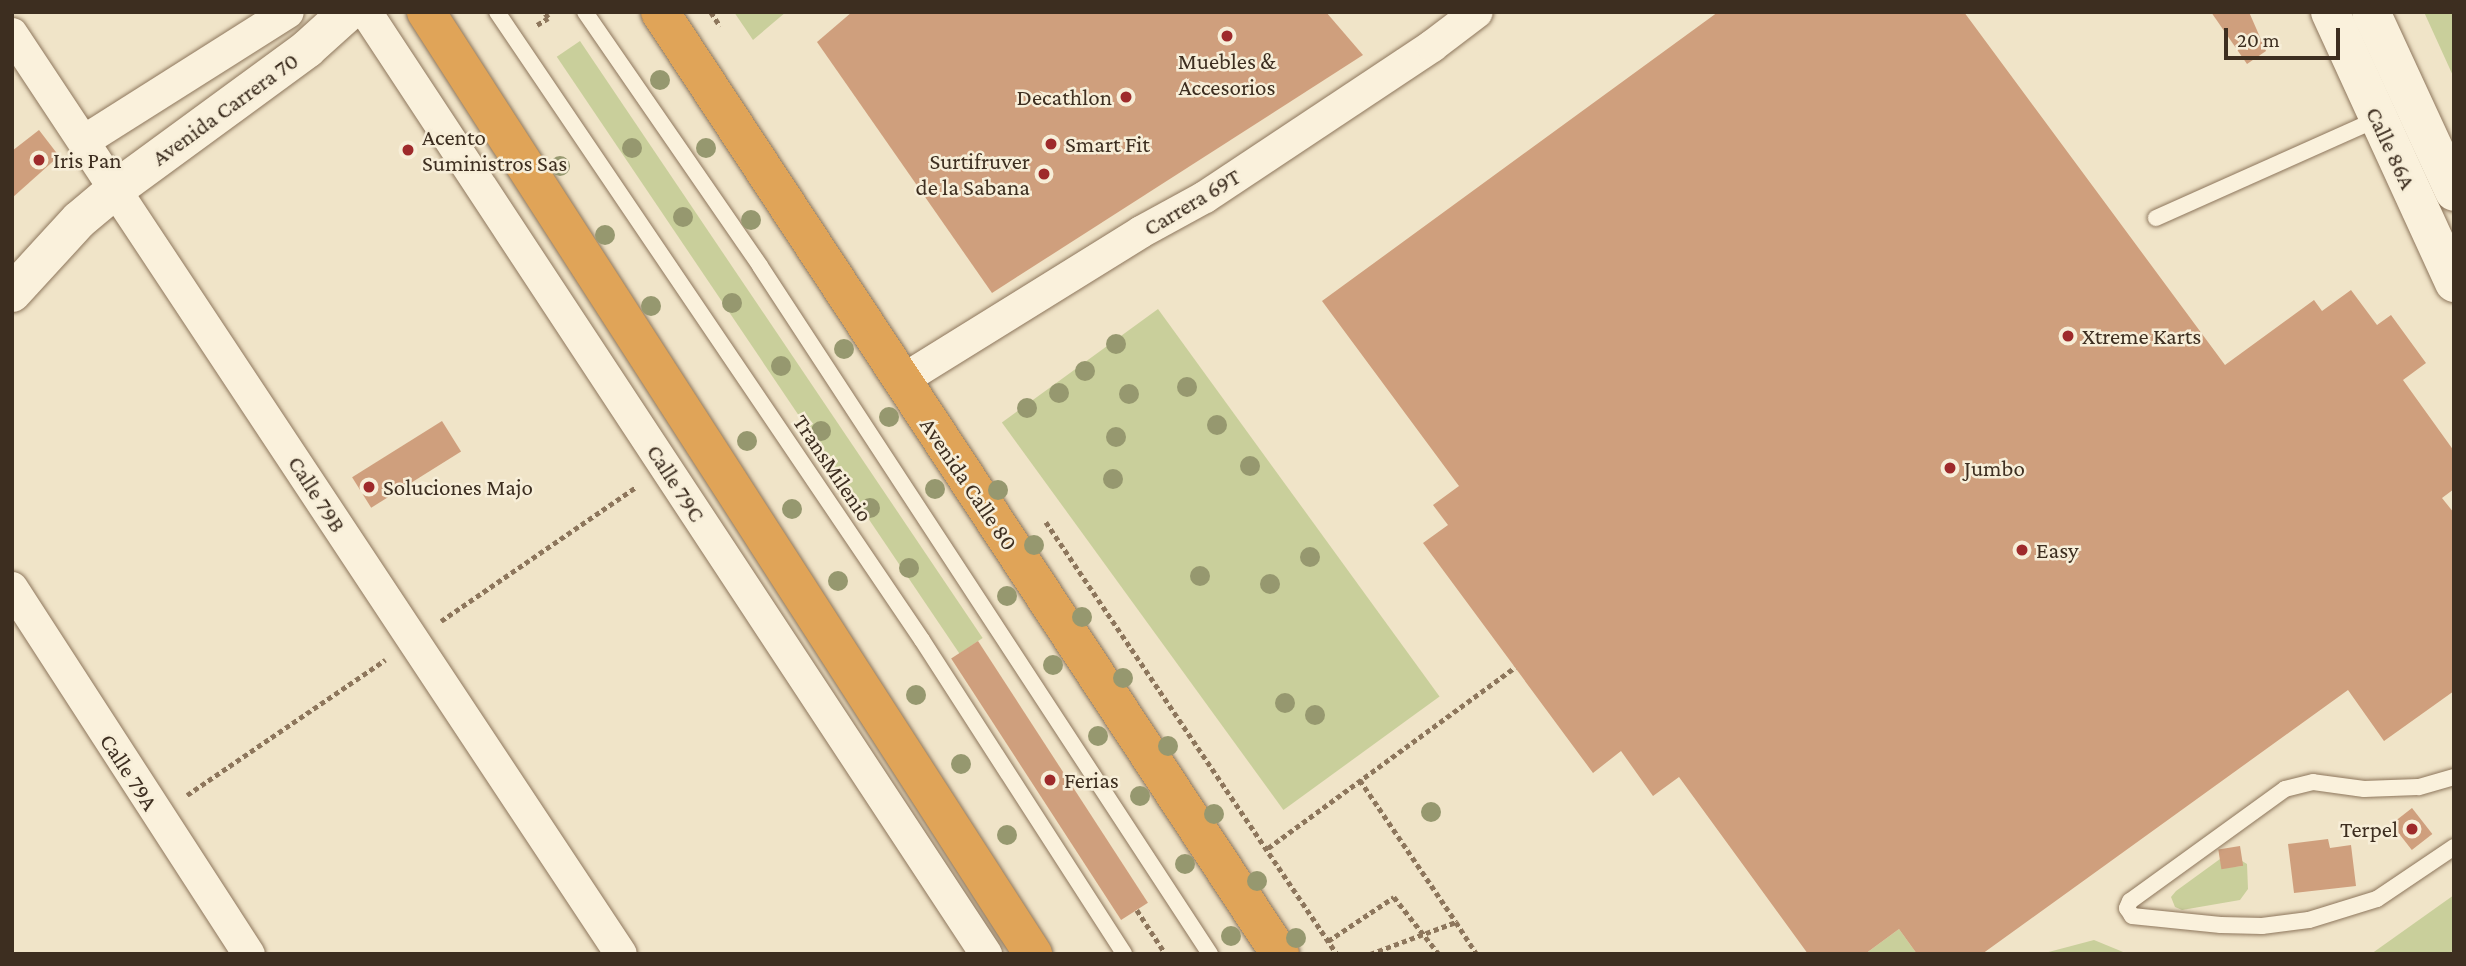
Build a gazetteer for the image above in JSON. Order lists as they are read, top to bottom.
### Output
{
  "streets": {
    "highway": ["Avenida Calle 80"],
    "street": [
      "Avenida Carrera 70",
      "Calle 86A",
      "Carrera 69T",
      "Calle 79C",
      "Calle 79B",
      "Calle 79A"
    ],
    "lane": ["TransMilenio"]
  },
  "crossings": [
    ["Avenida Carrera 70", "Calle 79B"],
    ["Carrera 69T", "Avenida Calle 80"]
  ],
  "places": [
    "Muebles & Accesorios",
    "Decathlon",
    "Smart Fit",
    "Acento Suministros Sas",
    "Iris Pan",
    "Surtifruver de la Sabana",
    "Xtreme Karts",
    "Jumbo",
    "Soluciones Majo",
    "Easy",
    "Ferias",
    "Terpel"
  ],
  "scale_bar": "20 m"
}
